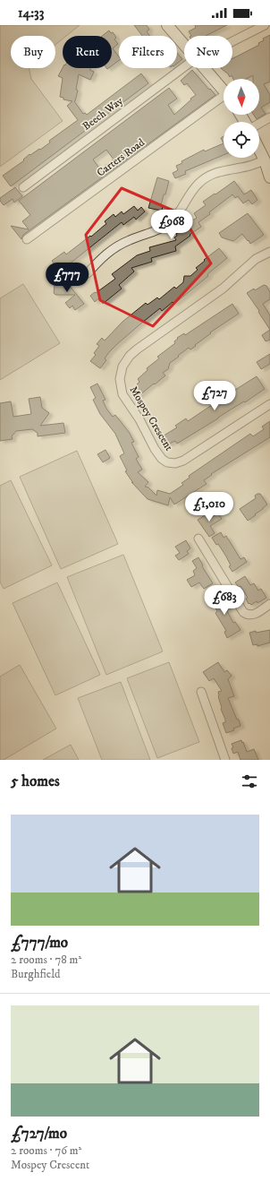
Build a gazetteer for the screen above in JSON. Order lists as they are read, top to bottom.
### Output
{
  "streets": {
    "street": ["Beech Way", "Carters Road", "Mospey Crescent"]
  },
  "north": "bottom",
  "page": {
    "status": "14:33",
    "chip": [
      "Buy",
      "Rent",
      "Filters",
      "New"
    ],
    "price": [
      "£968",
      "£777",
      "£727",
      "£1,010",
      "£683"
    ],
    "heading": "5 homes",
    "list": [
      {
        "name": "£777/mo",
        "note": "2 rooms · 78 m² · Burghfield"
      },
      {
        "name": "£727/mo",
        "note": "2 rooms · 76 m² · Mospey Crescent"
      }
    ]
  }
}
